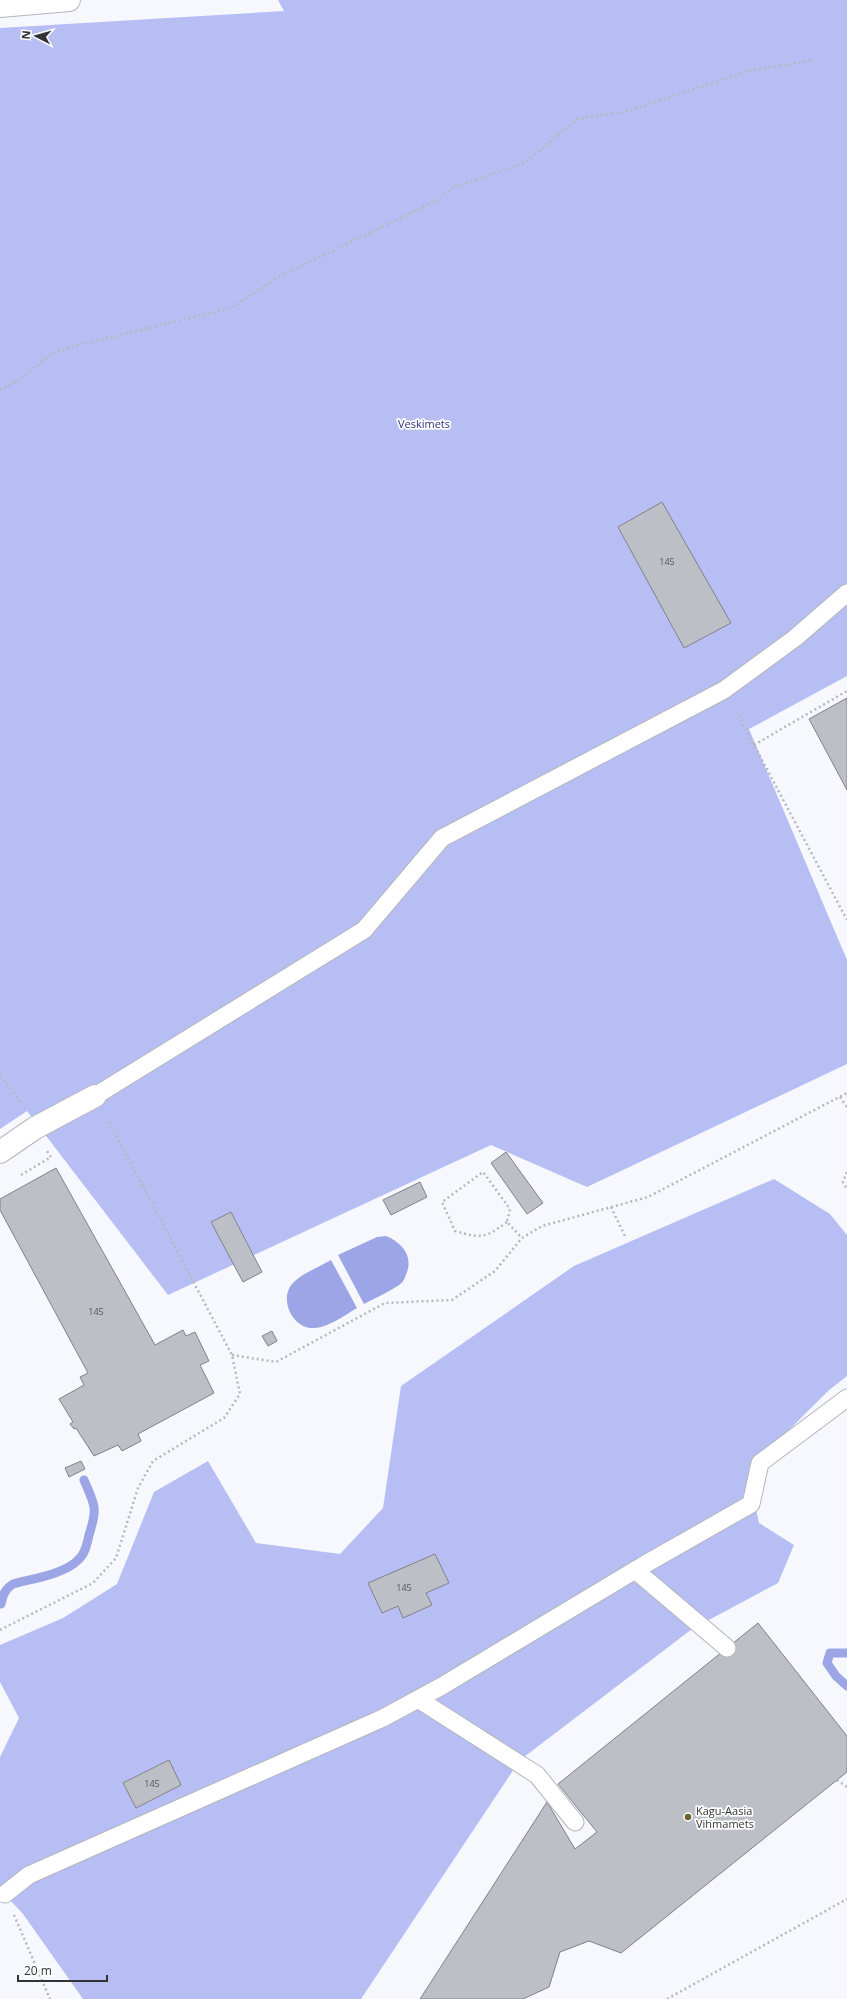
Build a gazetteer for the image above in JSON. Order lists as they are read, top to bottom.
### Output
{
  "parks": ["Veskimets"],
  "places": ["Kagu-Aasia Vihmamets"],
  "house_numbers": [
    "145",
    "145",
    "145",
    "145"
  ],
  "scale_bar": "20 m",
  "north": "left"
}
